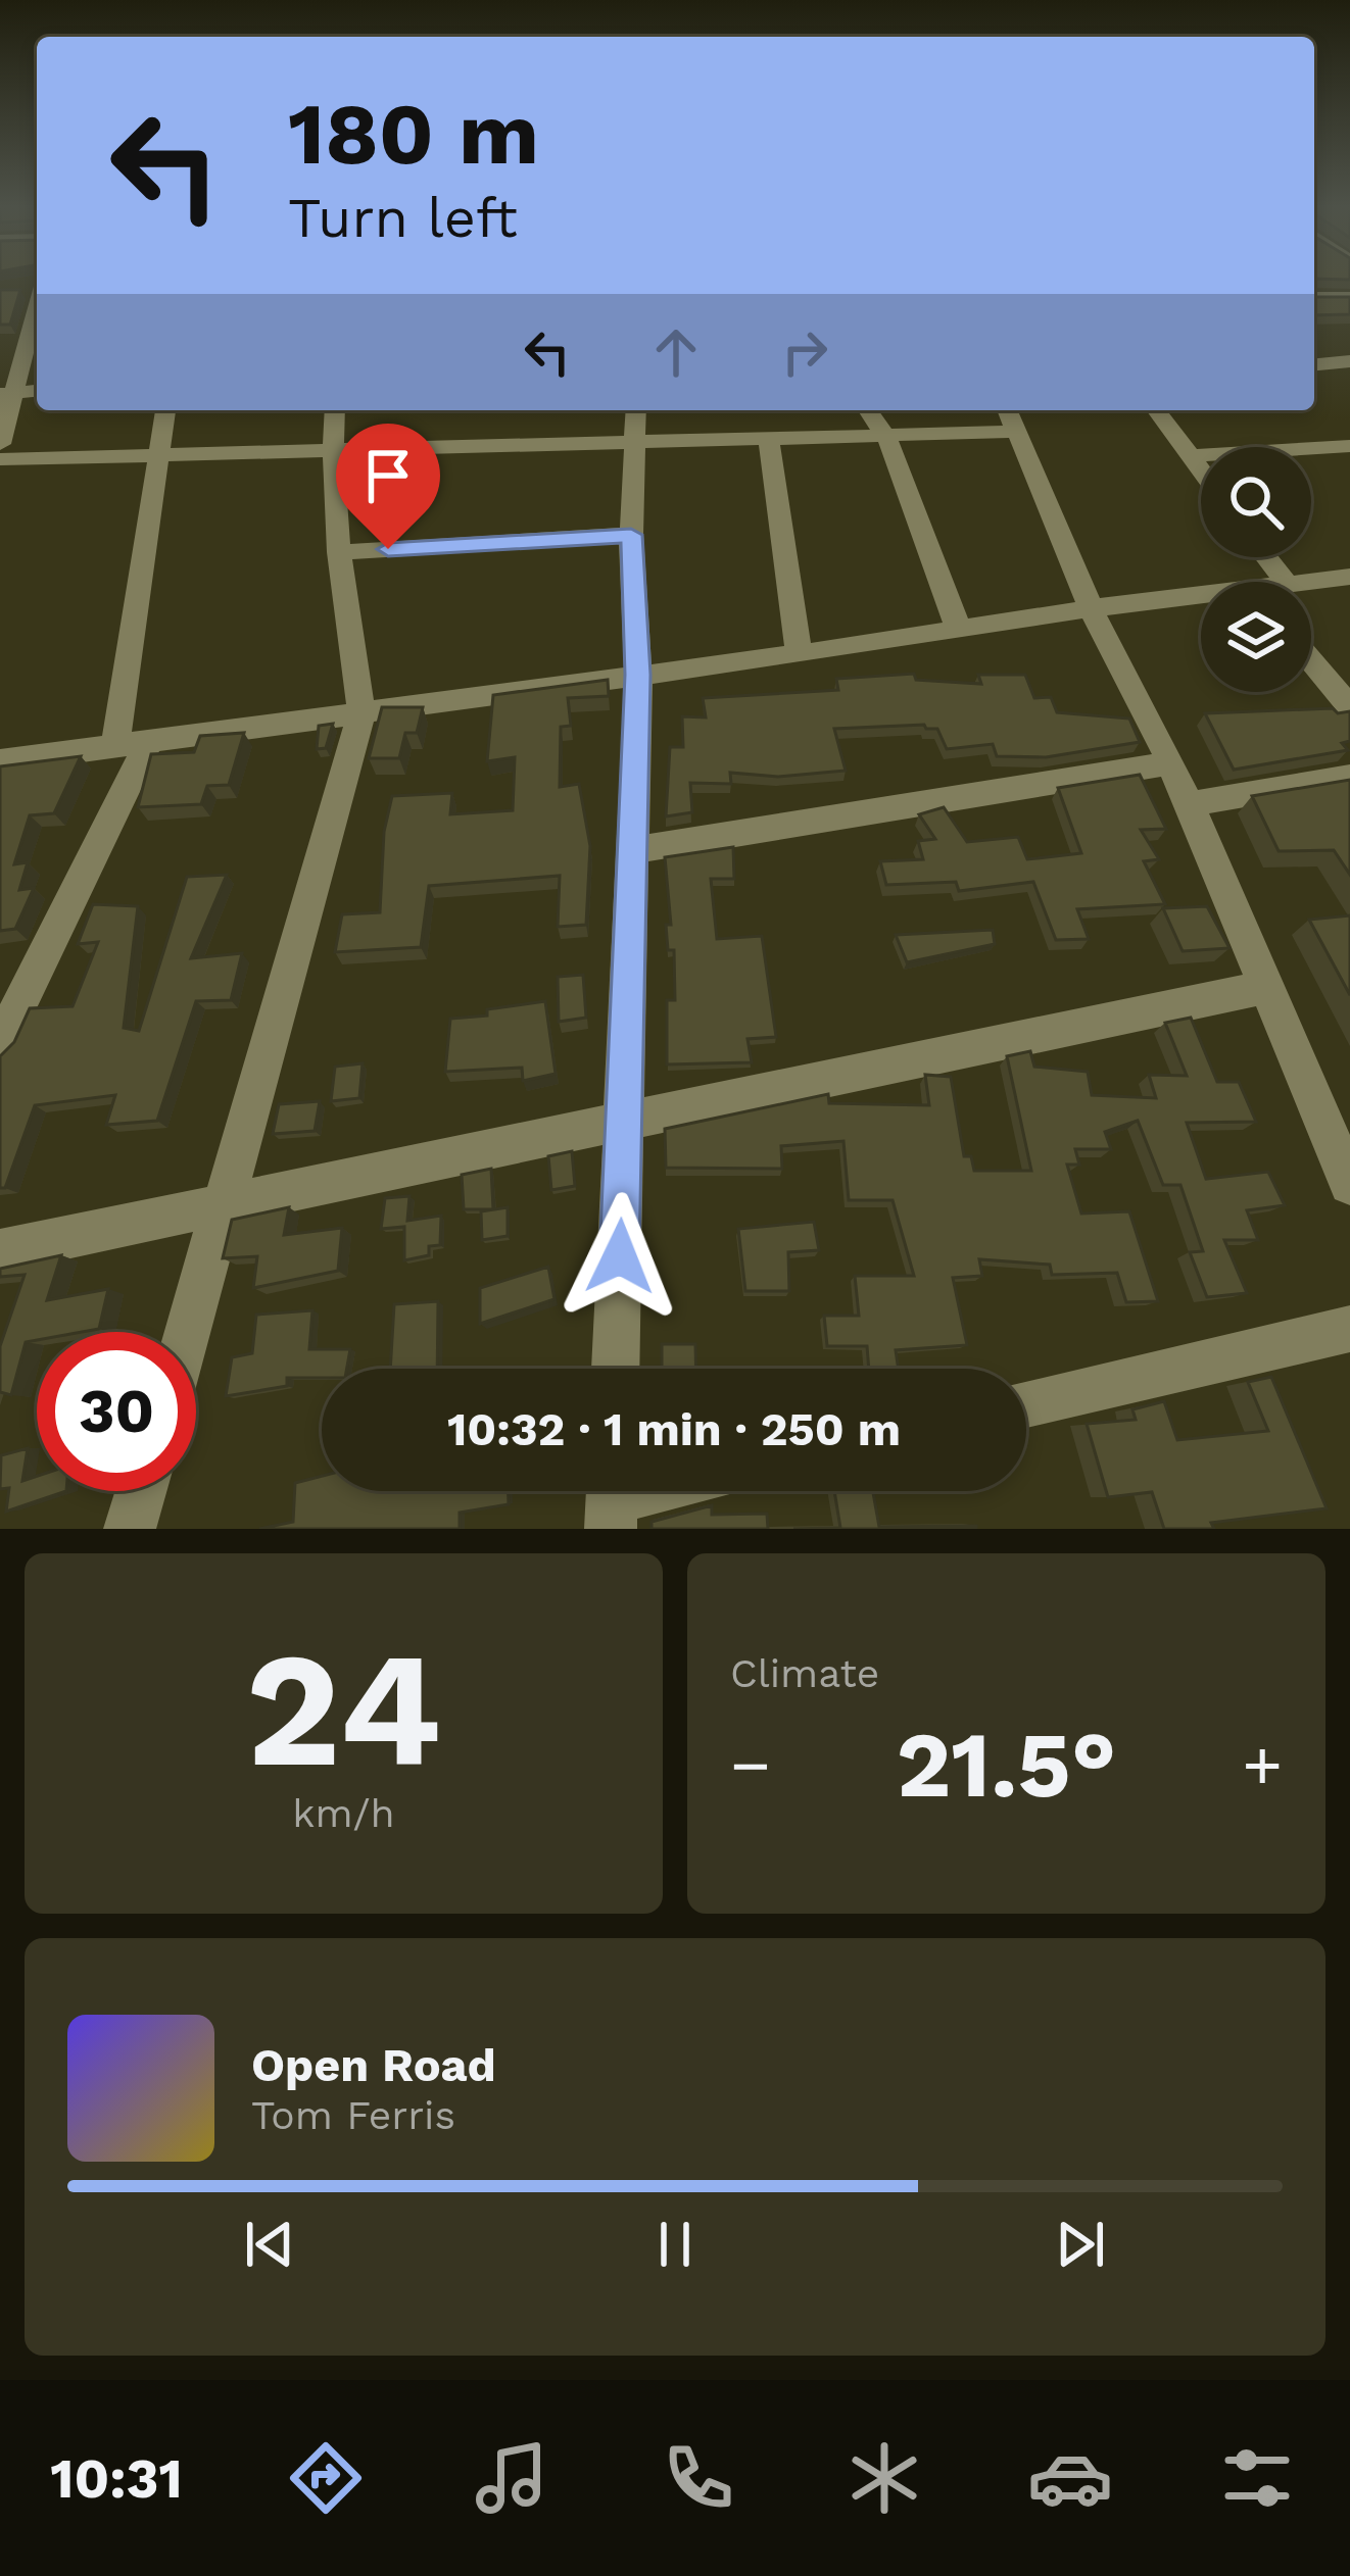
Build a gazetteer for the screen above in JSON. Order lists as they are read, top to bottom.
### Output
{
  "page": {
    "turn": ["180 m", "Turn left"],
    "limit": "30",
    "trip": "10:32 · 1 min · 250 m",
    "tile": [
      ["24", "km/h"],
      "Climate"
    ],
    "heat": ["−", "21.5°", "+"],
    "song": ["Open Road", "Tom Ferris"],
    "tabs": "10:31"
  }
}
